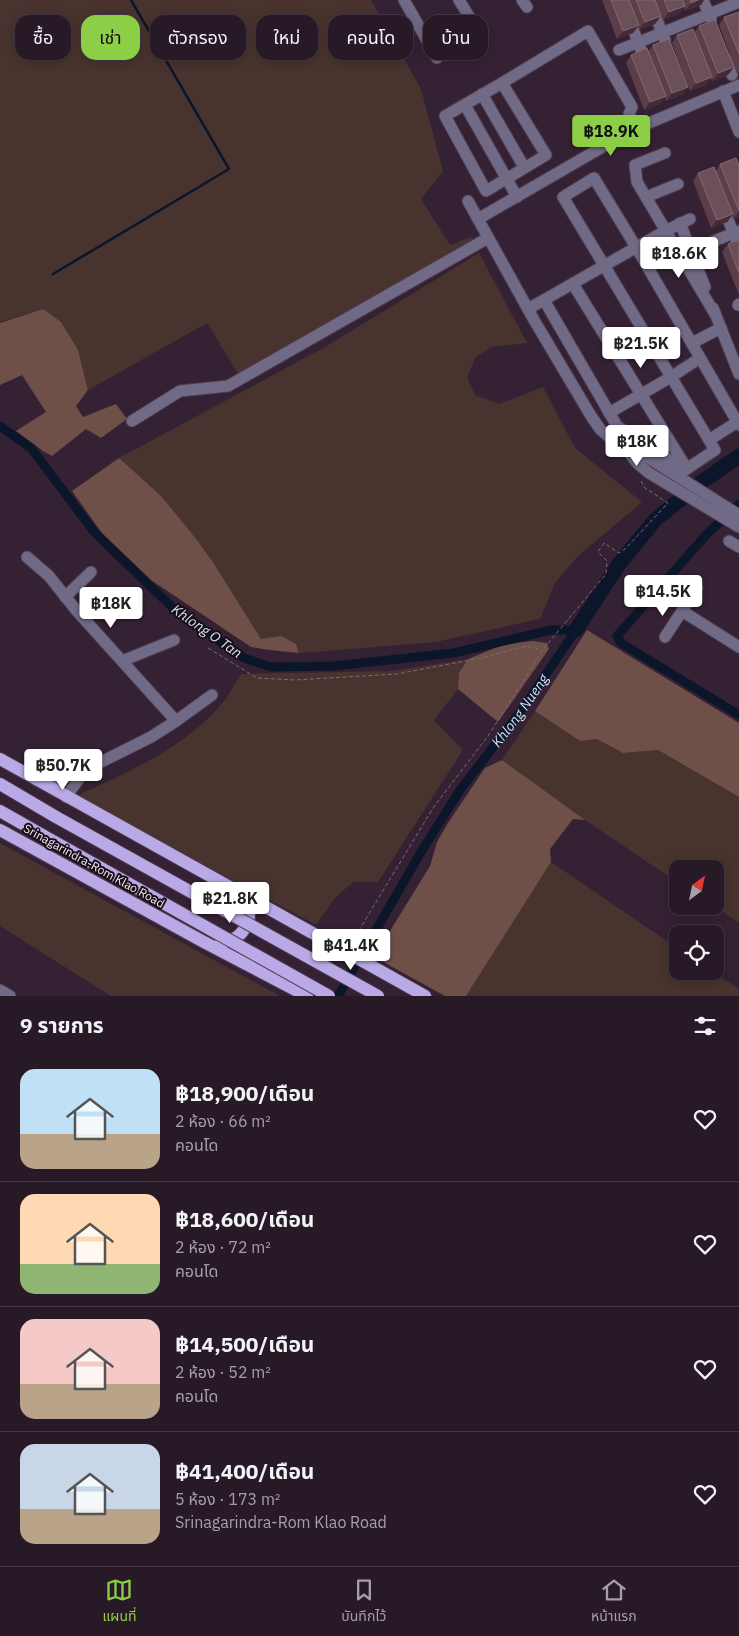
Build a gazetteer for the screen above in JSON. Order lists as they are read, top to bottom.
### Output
{
  "streets": {
    "main road": ["Srinagarindra-Rom Klao Road"]
  },
  "water": ["Khlong O Tan", "Khlong Nueng"],
  "north": "top right",
  "page": {
    "chip": [
      "ซื้อ",
      "เช่า",
      "ตัวกรอง",
      "ใหม่",
      "คอนโด",
      "บ้าน"
    ],
    "price": [
      "฿18.9K",
      "฿18.6K",
      "฿21.5K",
      "฿18K",
      "฿14.5K",
      "฿18K",
      "฿50.7K",
      "฿21.8K",
      "฿41.4K"
    ],
    "heading": "9 รายการ",
    "list": [
      {
        "name": "฿18,900/เดือน",
        "note": "2 ห้อง · 66 m² · คอนโด"
      },
      {
        "name": "฿18,600/เดือน",
        "note": "2 ห้อง · 72 m² · คอนโด"
      },
      {
        "name": "฿14,500/เดือน",
        "note": "2 ห้อง · 52 m² · คอนโด"
      },
      {
        "name": "฿41,400/เดือน",
        "note": "5 ห้อง · 173 m² · Srinagarindra-Rom Klao Road"
      }
    ],
    "tabs": ["แผนที่", "บันทึกไว้", "หน้าแรก"]
  }
}
